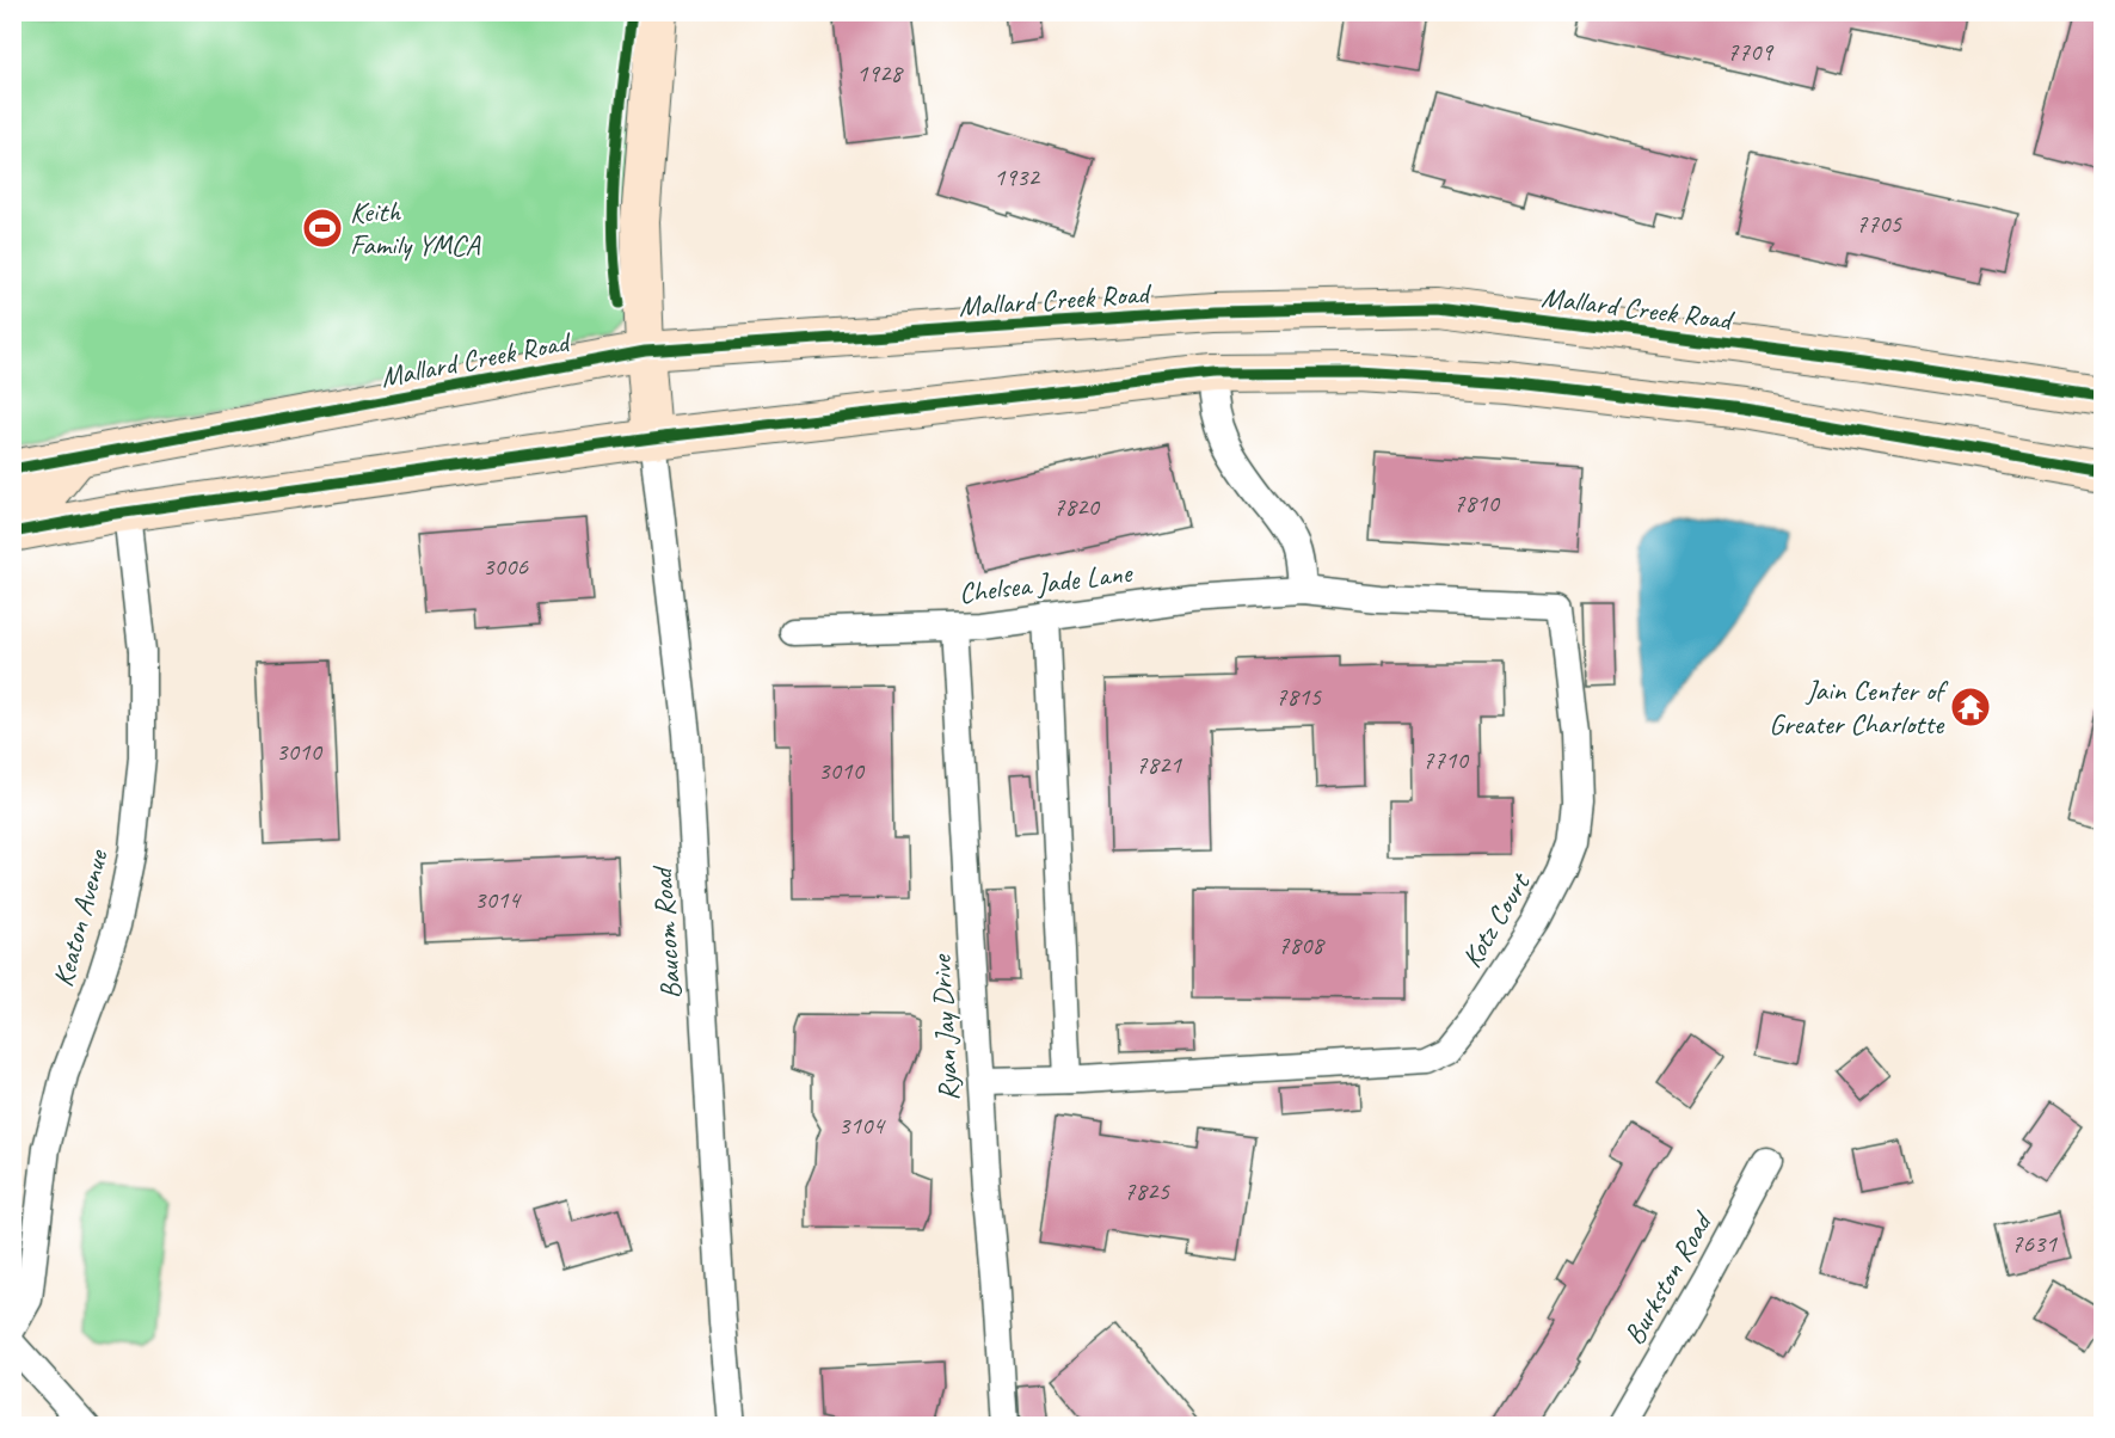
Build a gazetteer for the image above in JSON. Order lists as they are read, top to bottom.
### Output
{
  "streets": {
    "main road": ["Mallard Creek Road"],
    "street": [
      "Chelsea Jade Lane",
      "Keaton Avenue",
      "Kotz Court",
      "Baucom Road",
      "Ryan Jay Drive",
      "Burkston Road"
    ]
  },
  "crossings": [
    ["Chelsea Jade Lane", "Kotz Court"],
    ["Chelsea Jade Lane", "Ryan Jay Drive"],
    ["Kotz Court", "Ryan Jay Drive"]
  ],
  "places": {
    "sports": ["Keith Family YMCA"],
    "temple": ["Jain Center of Greater Charlotte"]
  },
  "house_numbers": [
    "7709",
    "1928",
    "1932",
    "7705",
    "7810",
    "7820",
    "3006",
    "7815",
    "3010",
    "7710",
    "7821",
    "3010",
    "3014",
    "7808",
    "3104",
    "7825",
    "7631"
  ]
}
